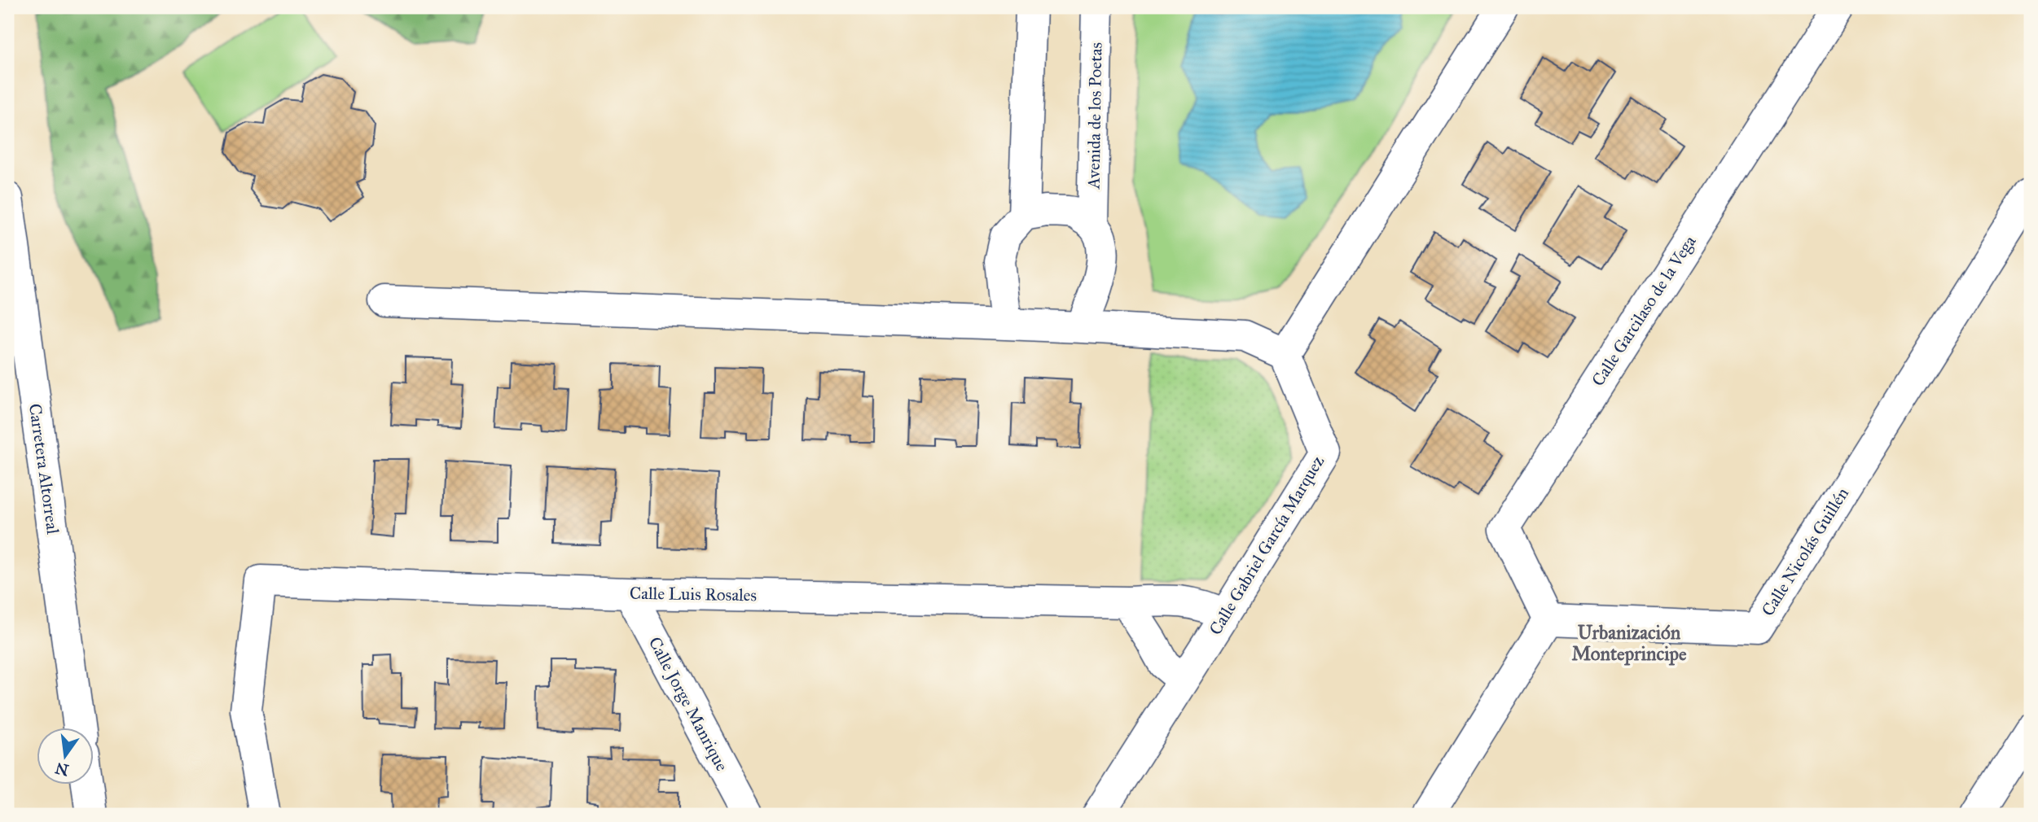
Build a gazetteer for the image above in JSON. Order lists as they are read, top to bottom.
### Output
{
  "streets": {
    "street": [
      "Avenida de los Poetas",
      "Calle Garcilaso de la Vega",
      "Carretera Altorreal",
      "Calle Gabriel García Marquez",
      "Calle Nicolás Guillén",
      "Calle Luis Rosales",
      "Calle Jorge Manrique"
    ]
  },
  "crossings": [
    ["Calle Garcilaso de la Vega", "Calle Nicolás Guillén"],
    ["Calle Gabriel García Marquez", "Calle Luis Rosales"],
    ["Calle Luis Rosales", "Calle Jorge Manrique"]
  ],
  "districts": ["Urbanización Monteprincipe"],
  "north": "bottom"
}
